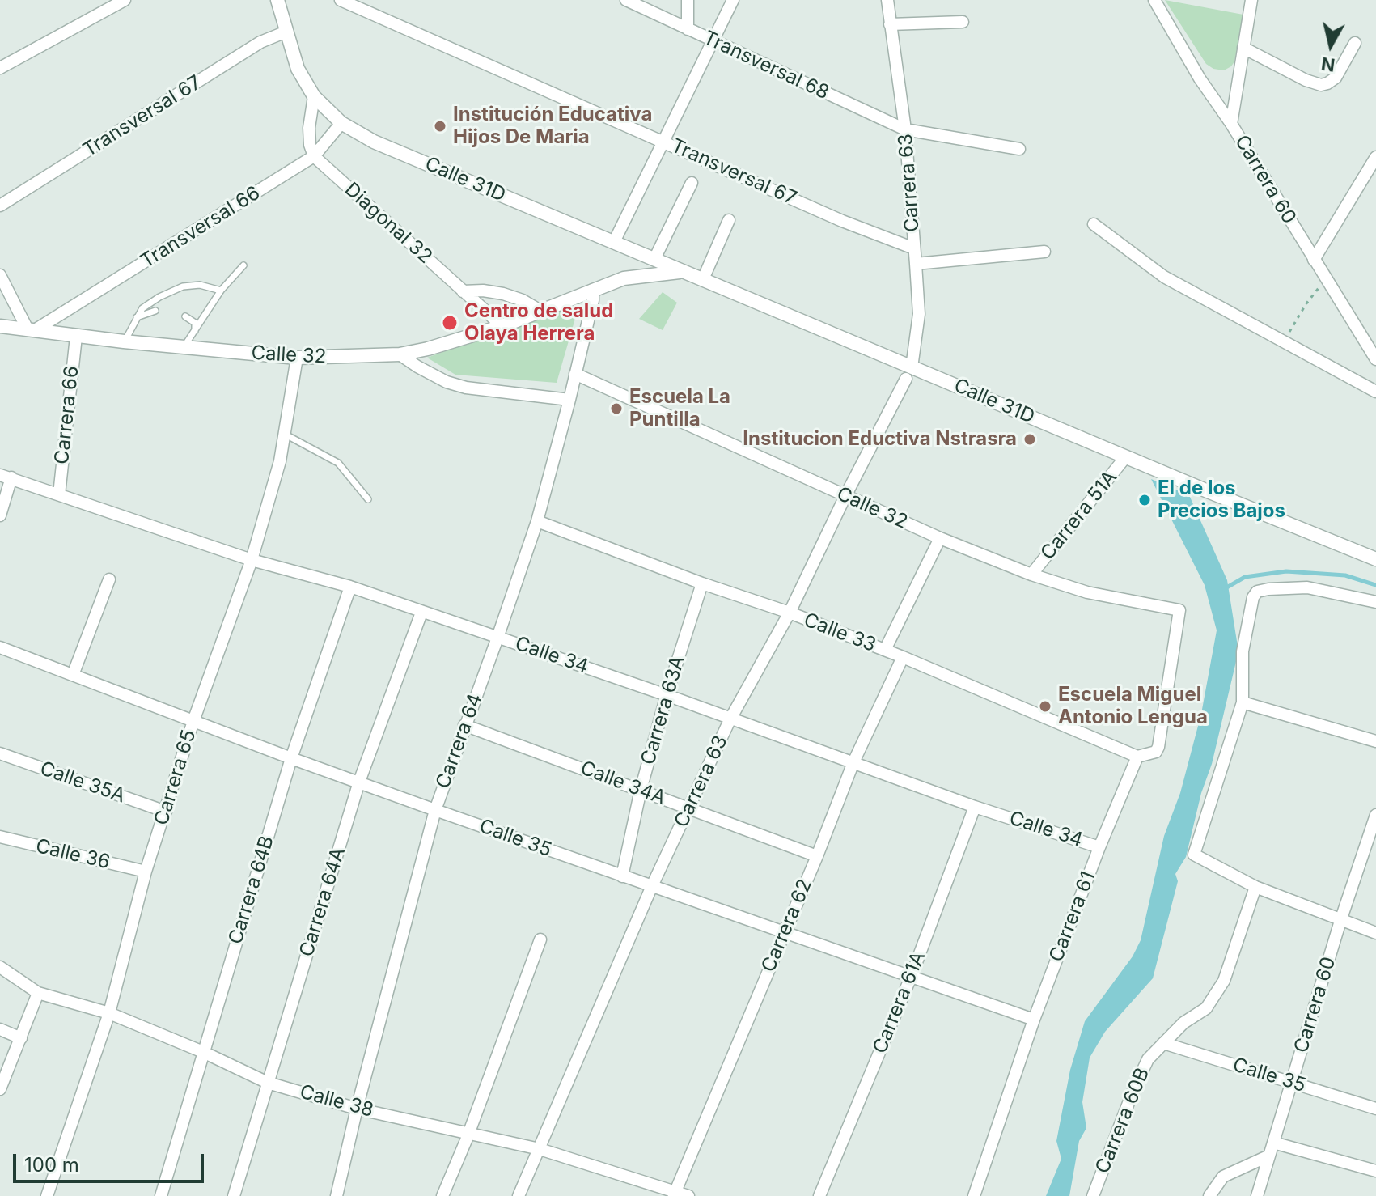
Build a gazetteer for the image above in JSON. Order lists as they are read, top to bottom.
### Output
{
  "streets": {
    "street": [
      "Transversal 68",
      "Transversal 67",
      "Calle 31D",
      "Carrera 60",
      "Carrera 63",
      "Diagonal 32",
      "Transversal 66",
      "Calle 32",
      "Carrera 66",
      "Carrera 51A",
      "Calle 33",
      "Calle 34",
      "Carrera 63A",
      "Carrera 64",
      "Carrera 65",
      "Calle 35A",
      "Calle 34A",
      "Calle 35",
      "Calle 36",
      "Carrera 64B",
      "Carrera 64A",
      "Carrera 61",
      "Carrera 62",
      "Carrera 61A",
      "Calle 38",
      "Carrera 60B"
    ]
  },
  "crossings": [
    ["Transversal 68", "Carrera 63"],
    ["Transversal 67", "Carrera 63"],
    ["Calle 31D", "Carrera 63"],
    ["Calle 31D", "Transversal 66"],
    ["Calle 31D", "Calle 32"],
    ["Calle 31D", "Carrera 51A"],
    ["Carrera 60", "Calle 35"],
    ["Carrera 63", "Calle 32"],
    ["Carrera 63", "Calle 33"],
    ["Carrera 63", "Calle 34"],
    ["Carrera 63", "Calle 34A"],
    ["Carrera 63", "Calle 35"],
    ["Carrera 63", "Calle 38"],
    ["Diagonal 32", "Transversal 66"],
    ["Diagonal 32", "Calle 32"],
    ["Transversal 66", "Calle 32"],
    ["Calle 32", "Carrera 66"],
    ["Calle 32", "Carrera 51A"],
    ["Calle 32", "Carrera 64"],
    ["Calle 32", "Carrera 65"],
    ["Calle 32", "Carrera 61"],
    ["Carrera 66", "Calle 34"],
    ["Calle 33", "Carrera 63A"],
    ["Calle 33", "Carrera 64"],
    ["Calle 33", "Carrera 61"],
    ["Calle 33", "Carrera 62"],
    ["Calle 34", "Carrera 63A"],
    ["Calle 34", "Carrera 64"],
    ["Calle 34", "Carrera 65"],
    ["Calle 34", "Carrera 64B"],
    ["Calle 34", "Carrera 64A"],
    ["Calle 34", "Carrera 61"],
    ["Calle 34", "Carrera 62"],
    ["Calle 34", "Carrera 61A"],
    ["Carrera 63A", "Calle 34A"],
    ["Carrera 63A", "Calle 35"],
    ["Carrera 64", "Calle 34A"],
    ["Carrera 64", "Calle 35"],
    ["Carrera 64", "Calle 38"],
    ["Carrera 65", "Calle 35A"],
    ["Carrera 65", "Calle 35"],
    ["Carrera 65", "Calle 36"],
    ["Carrera 65", "Calle 38"],
    ["Calle 34A", "Carrera 62"],
    ["Calle 35", "Carrera 64B"],
    ["Calle 35", "Carrera 64A"],
    ["Calle 35", "Carrera 61"],
    ["Calle 35", "Carrera 62"],
    ["Calle 35", "Carrera 61A"],
    ["Calle 35", "Carrera 60B"],
    ["Carrera 64B", "Calle 38"],
    ["Carrera 64A", "Calle 38"],
    ["Carrera 62", "Calle 38"]
  ],
  "places": [
    "Institución Educativa Hijos De Maria",
    "Centro de salud Olaya Herrera",
    "Escuela La Puntilla",
    "Institucion Eductiva Nstrasra",
    "El de los Precios Bajos",
    "Escuela Miguel Antonio Lengua"
  ],
  "scale_bar": "100 m",
  "north": "bottom"
}
